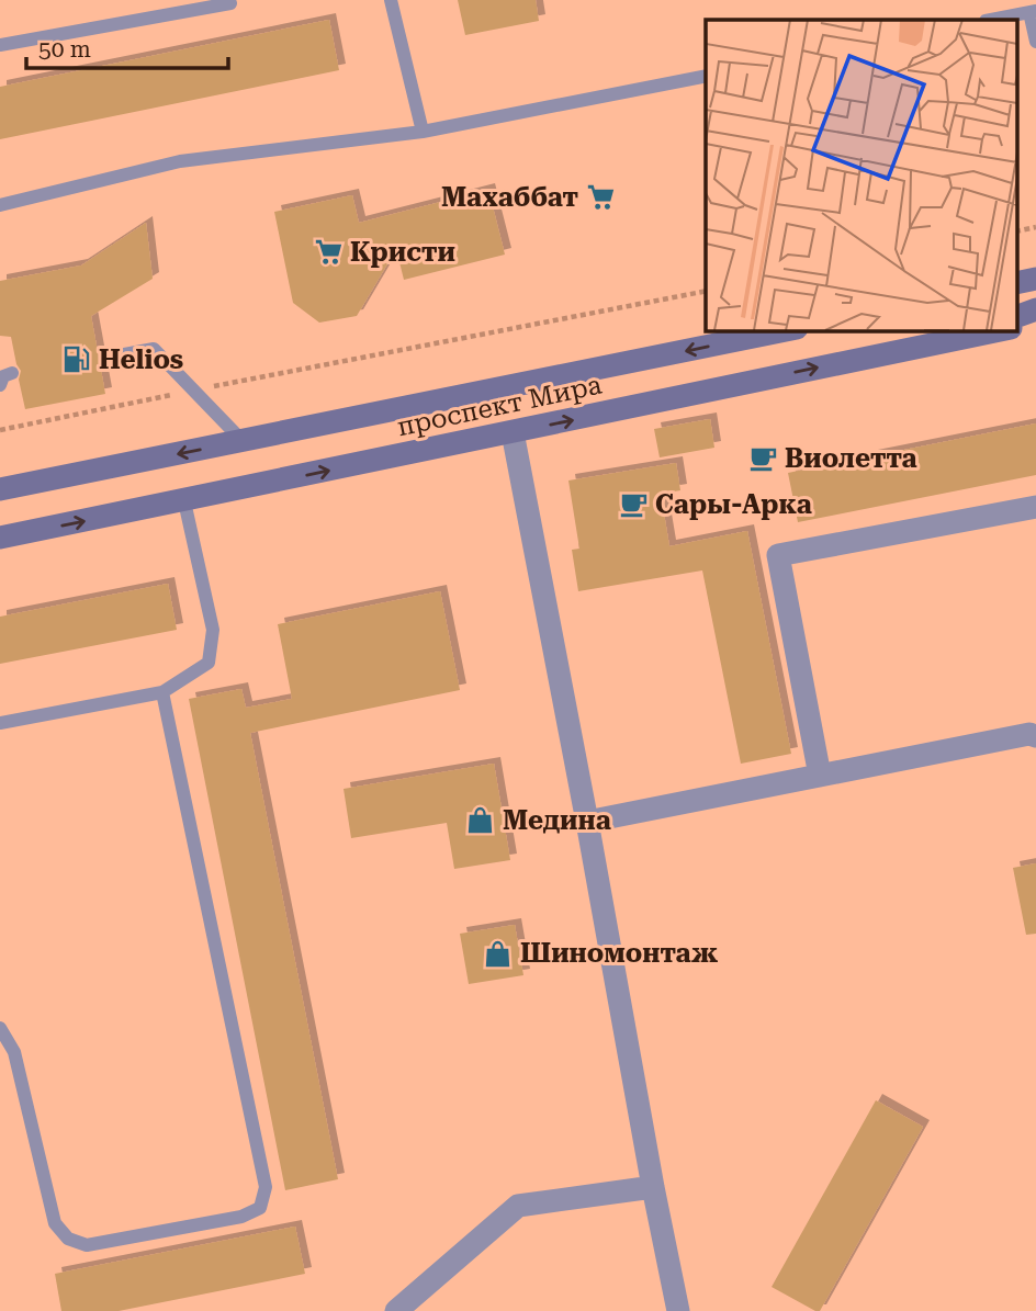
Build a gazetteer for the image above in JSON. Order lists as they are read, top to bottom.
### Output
{
  "streets": {
    "main road": ["проспект Мира"]
  },
  "places": {
    "supermarket": ["Махаббат", "Кристи"],
    "fuel station": ["Helios"],
    "cafe": ["Виолетта", "Сары-Арка"],
    "shop": ["Медина", "Шиномонтаж"]
  },
  "scale_bar": "50 m"
}
